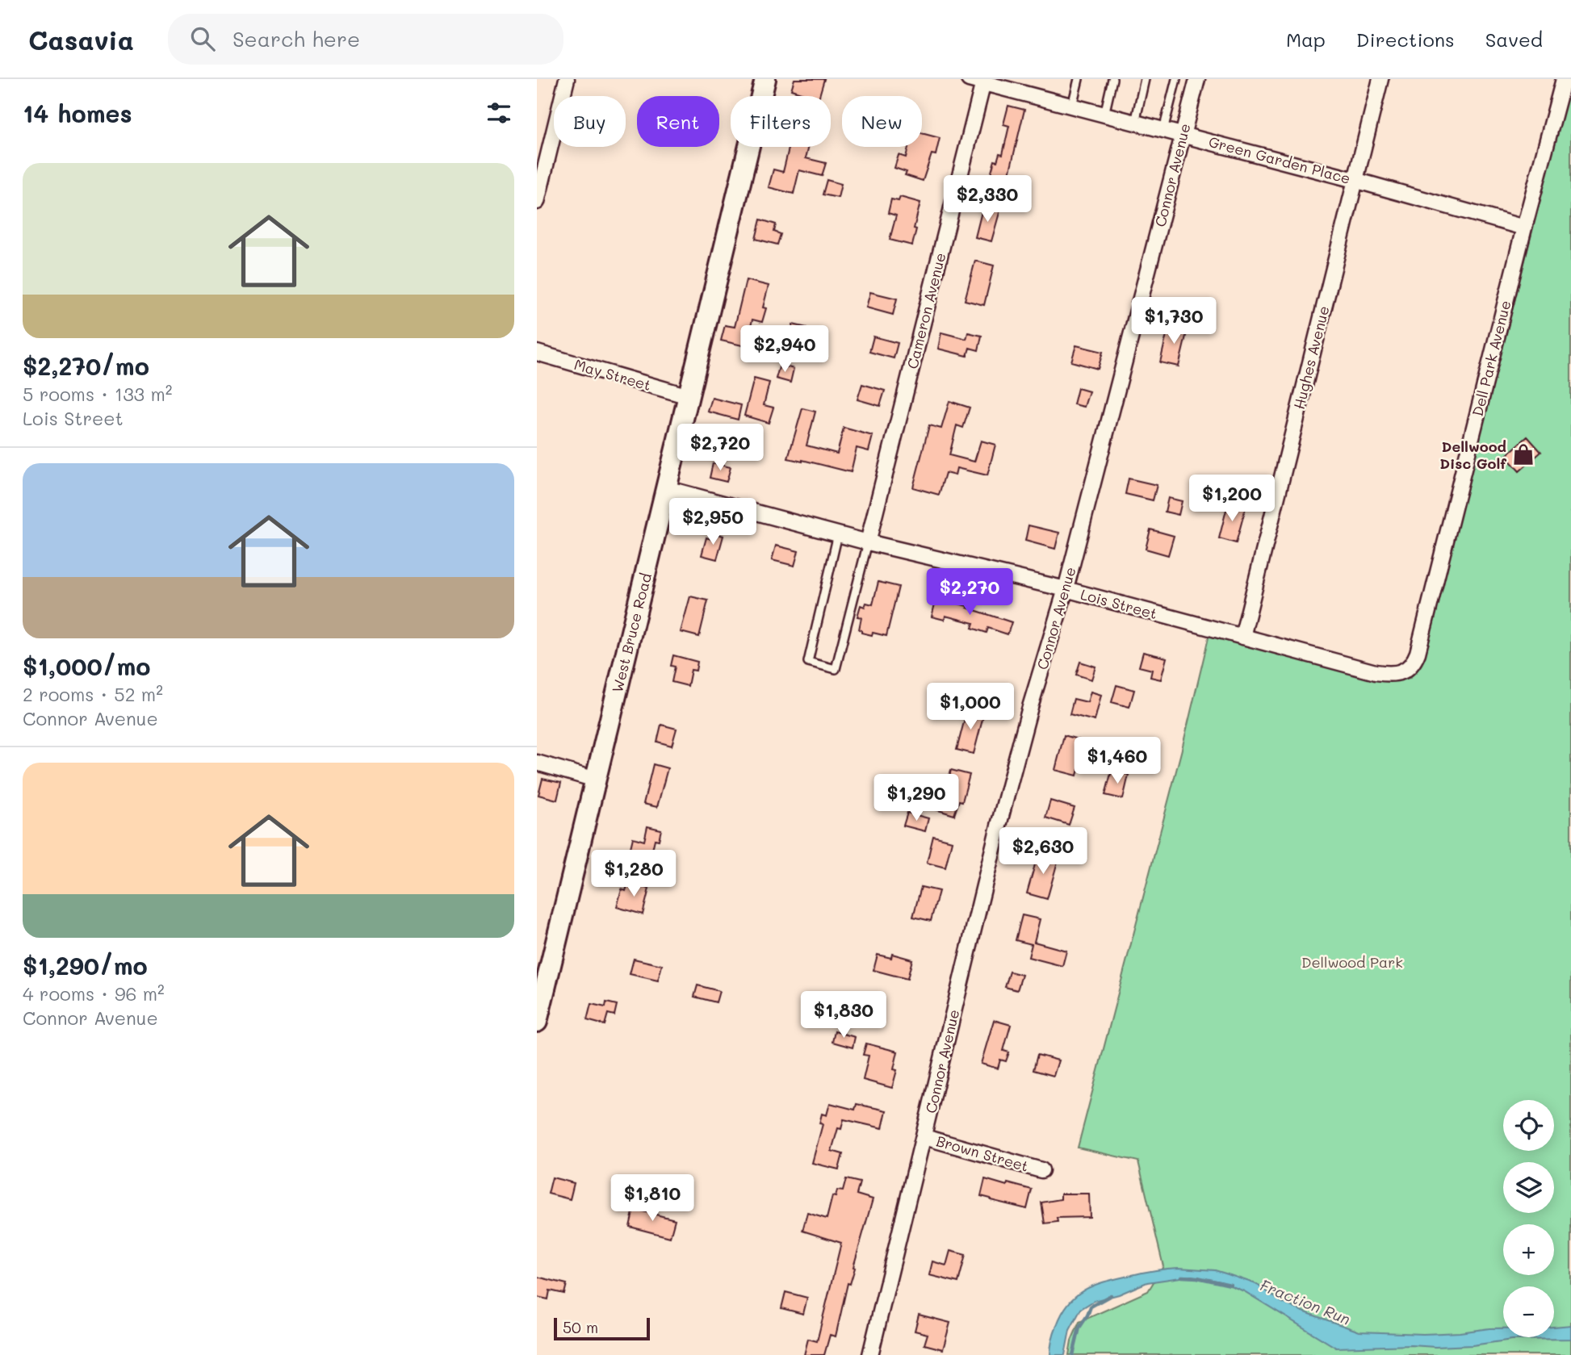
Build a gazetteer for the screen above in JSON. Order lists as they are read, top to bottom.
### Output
{
  "streets": {
    "street": [
      "Green Garden Place",
      "Connor Avenue",
      "Cameron Avenue",
      "Hughes Avenue",
      "Dell Park Avenue",
      "May Street",
      "Lois Street",
      "West Bruce Road",
      "Brown Street"
    ]
  },
  "crossings": [
    ["Green Garden Place", "Connor Avenue"],
    ["Green Garden Place", "Cameron Avenue"],
    ["Green Garden Place", "Hughes Avenue"],
    ["Green Garden Place", "Dell Park Avenue"],
    ["Connor Avenue", "Lois Street"],
    ["Connor Avenue", "Brown Street"],
    ["Cameron Avenue", "Lois Street"],
    ["Hughes Avenue", "Lois Street"],
    ["Dell Park Avenue", "Lois Street"],
    ["May Street", "West Bruce Road"],
    ["Lois Street", "West Bruce Road"]
  ],
  "water": ["Fraction Run"],
  "parks": ["Dellwood Park"],
  "places": {
    "shop": ["Dellwood Disc Golf"]
  },
  "scale_bar": "50 m",
  "page": {
    "header": "Casavia",
    "search": "Search here",
    "nav": ["Map", "Directions", "Saved"],
    "heading": "14 homes",
    "chip": [
      "Buy",
      "Rent",
      "Filters",
      "New"
    ],
    "list": [
      {
        "name": "$2,270/mo",
        "note": "5 rooms · 133 m² · Lois Street"
      },
      {
        "name": "$1,000/mo",
        "note": "2 rooms · 52 m² · Connor Avenue"
      },
      {
        "name": "$1,290/mo",
        "note": "4 rooms · 96 m² · Connor Avenue"
      }
    ],
    "price": [
      "$2,330",
      "$1,730",
      "$2,940",
      "$2,720",
      "$1,200",
      "$2,950",
      "$2,270",
      "$1,000",
      "$1,460",
      "$1,290",
      "$2,630",
      "$1,280",
      "$1,830",
      "$1,810"
    ],
    "map_buttons": ["+", "−"],
    "scale": "50 m"
  }
}
